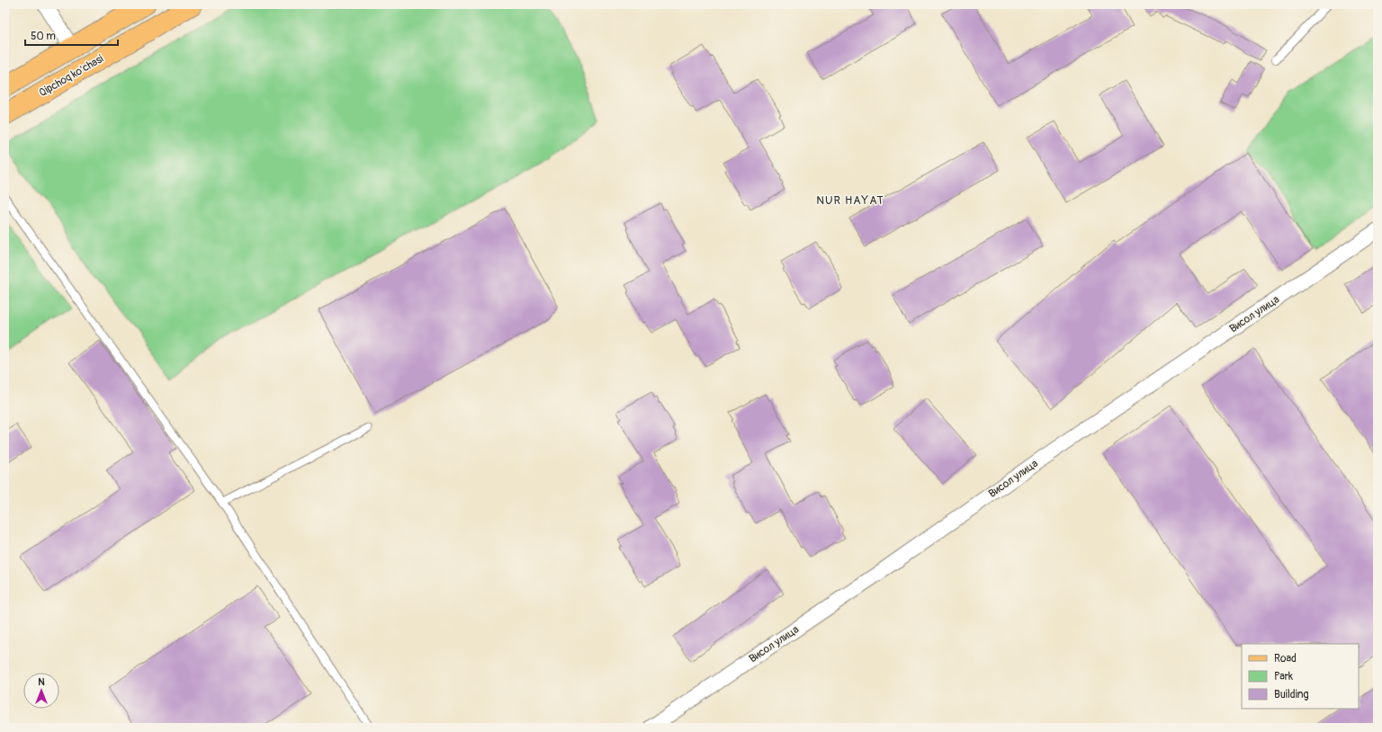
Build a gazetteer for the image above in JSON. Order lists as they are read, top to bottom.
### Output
{
  "streets": {
    "main road": ["Qipchoq ko'chasi"],
    "street": ["Висол улица"]
  },
  "districts": ["NUR HAYAT"],
  "legend": ["Road", "Park", "Building"],
  "scale_bar": "50 m",
  "north": "top"
}
